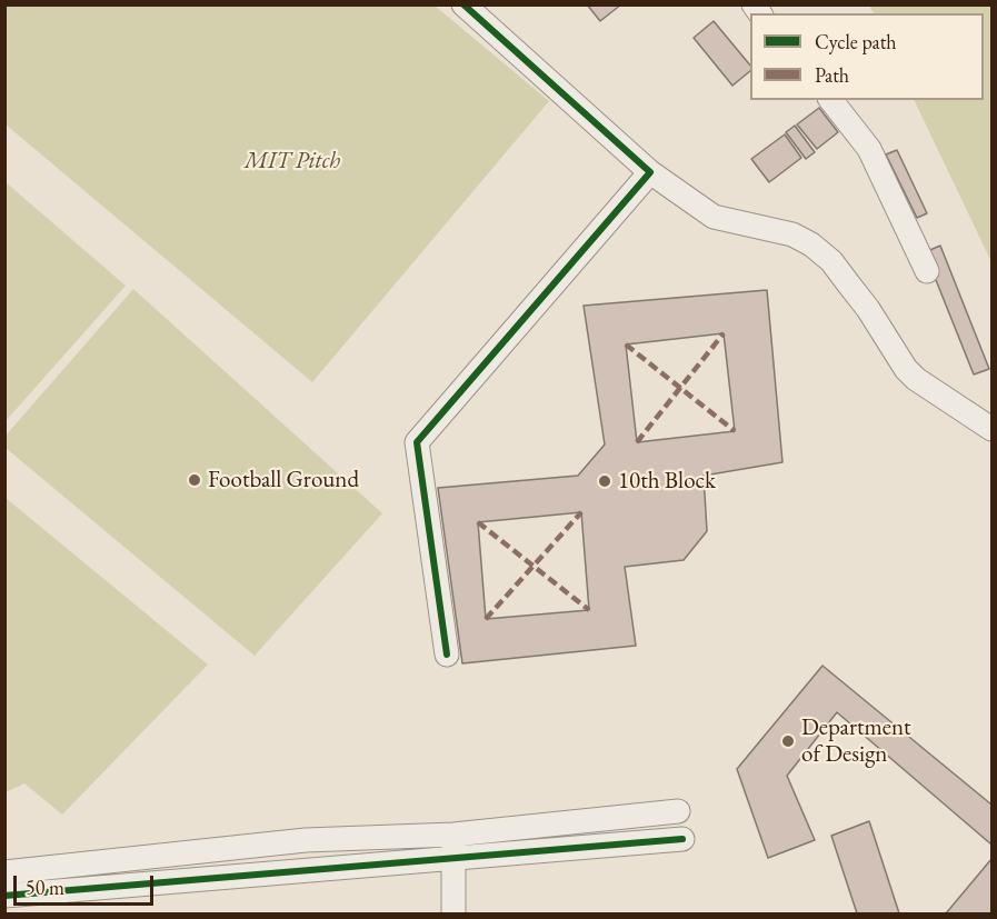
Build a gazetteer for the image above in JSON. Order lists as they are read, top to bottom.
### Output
{
  "parks": ["MIT Pitch"],
  "places": ["Football Ground", "10th Block", "Department of Design"],
  "legend": ["Cycle path", "Path"],
  "scale_bar": "50 m"
}
